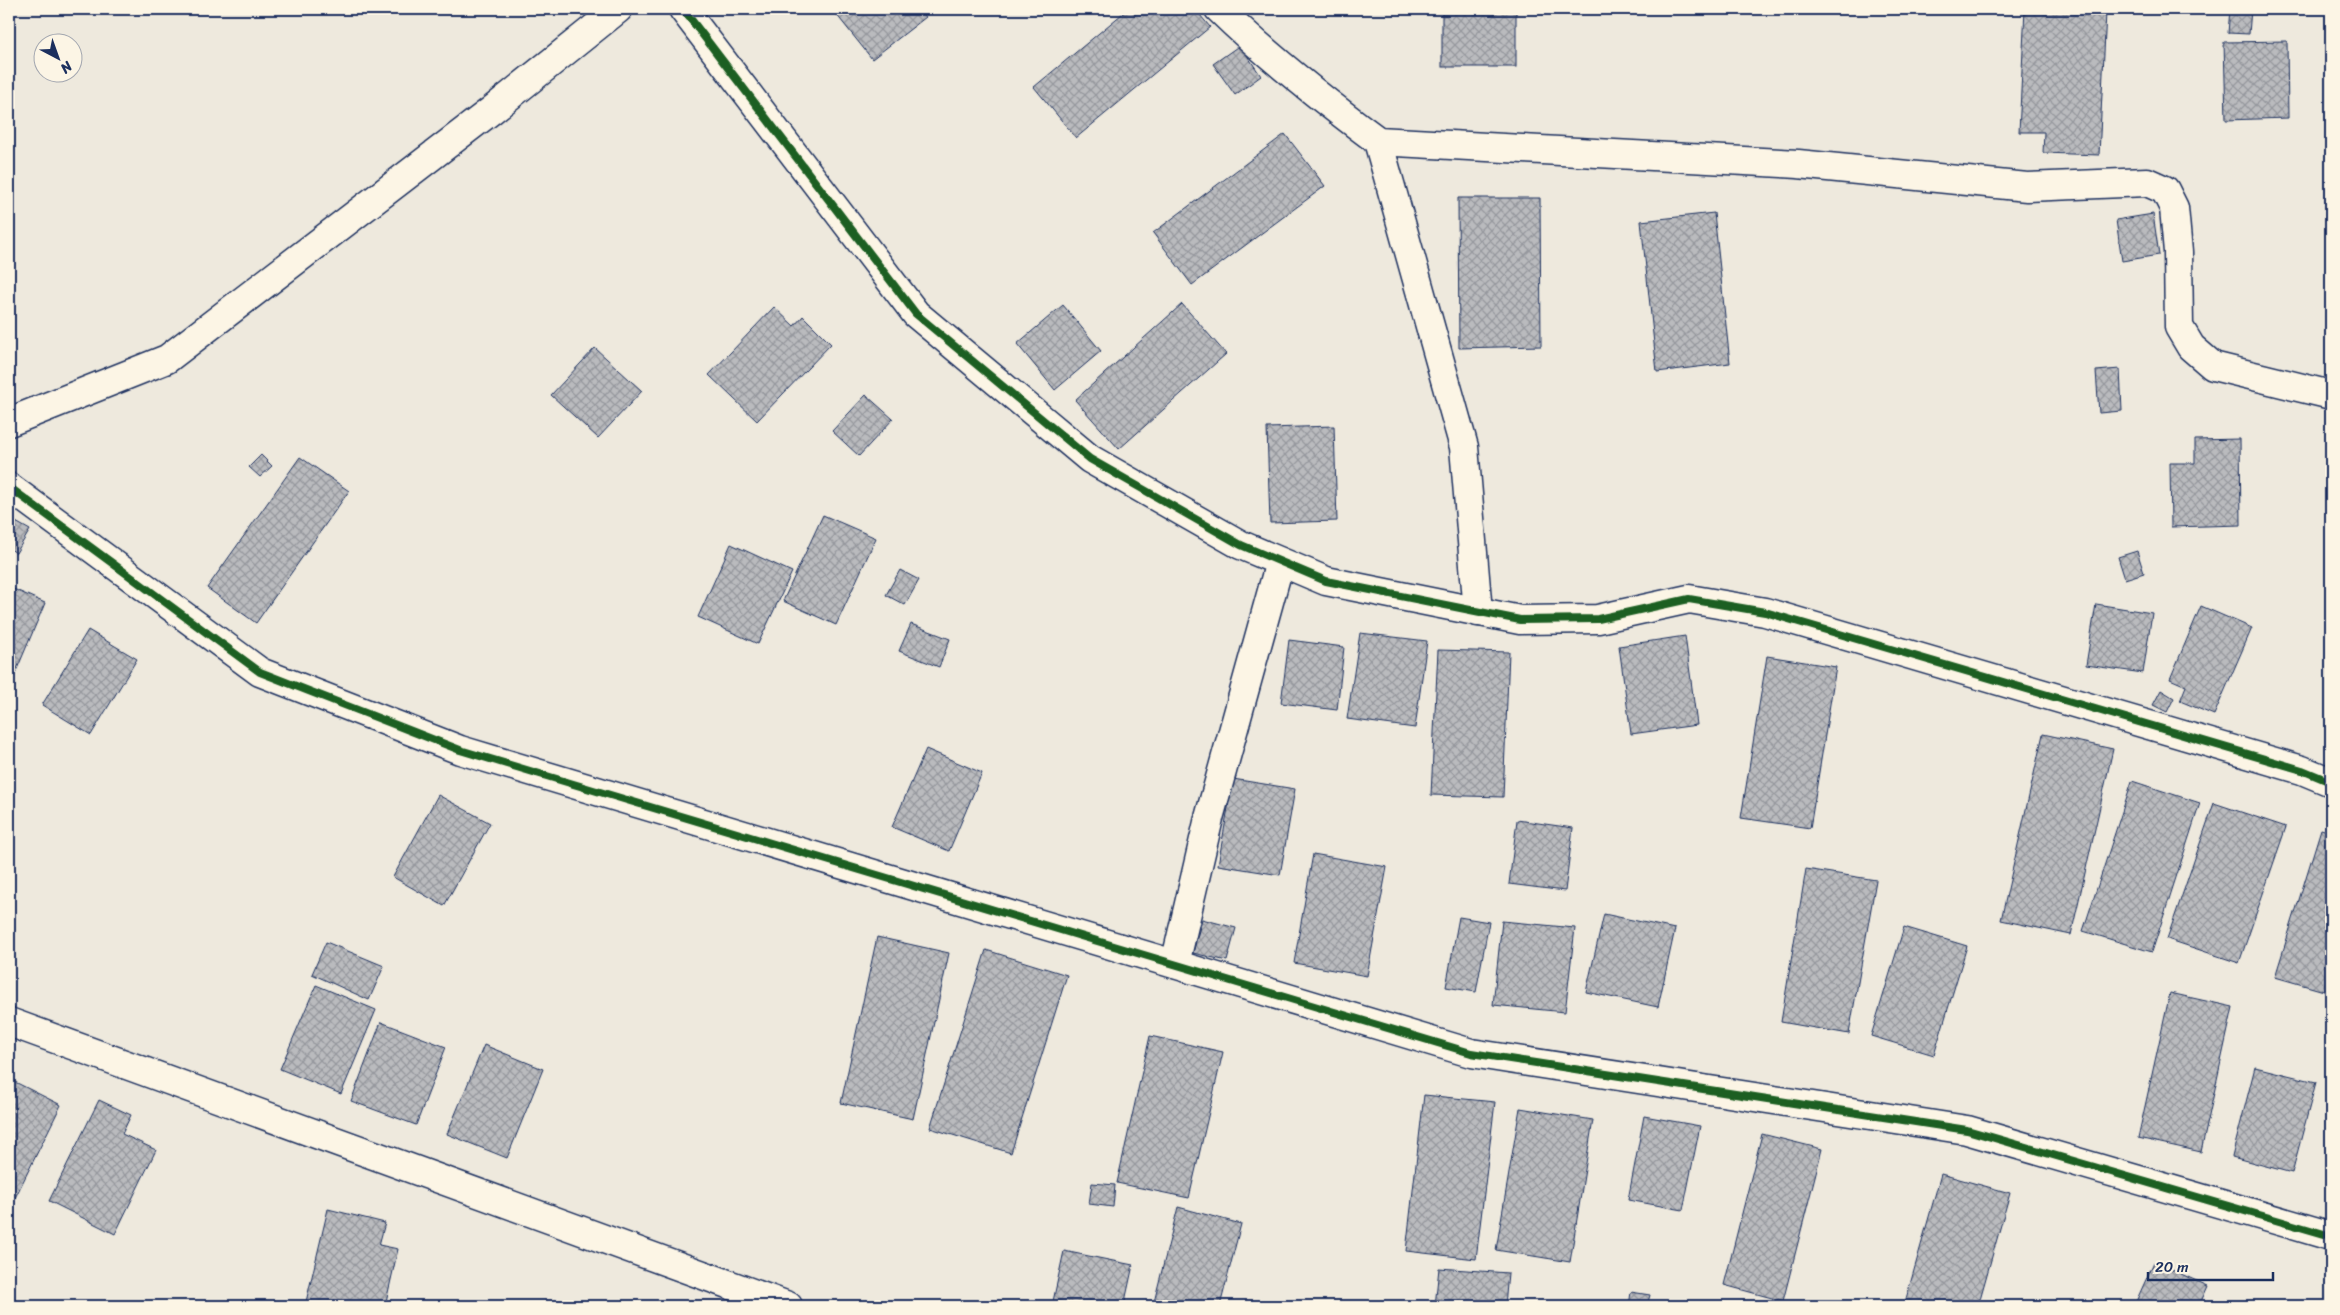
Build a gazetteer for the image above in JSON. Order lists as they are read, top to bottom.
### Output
{
  "scale_bar": "20 m",
  "north": "bottom right"
}
